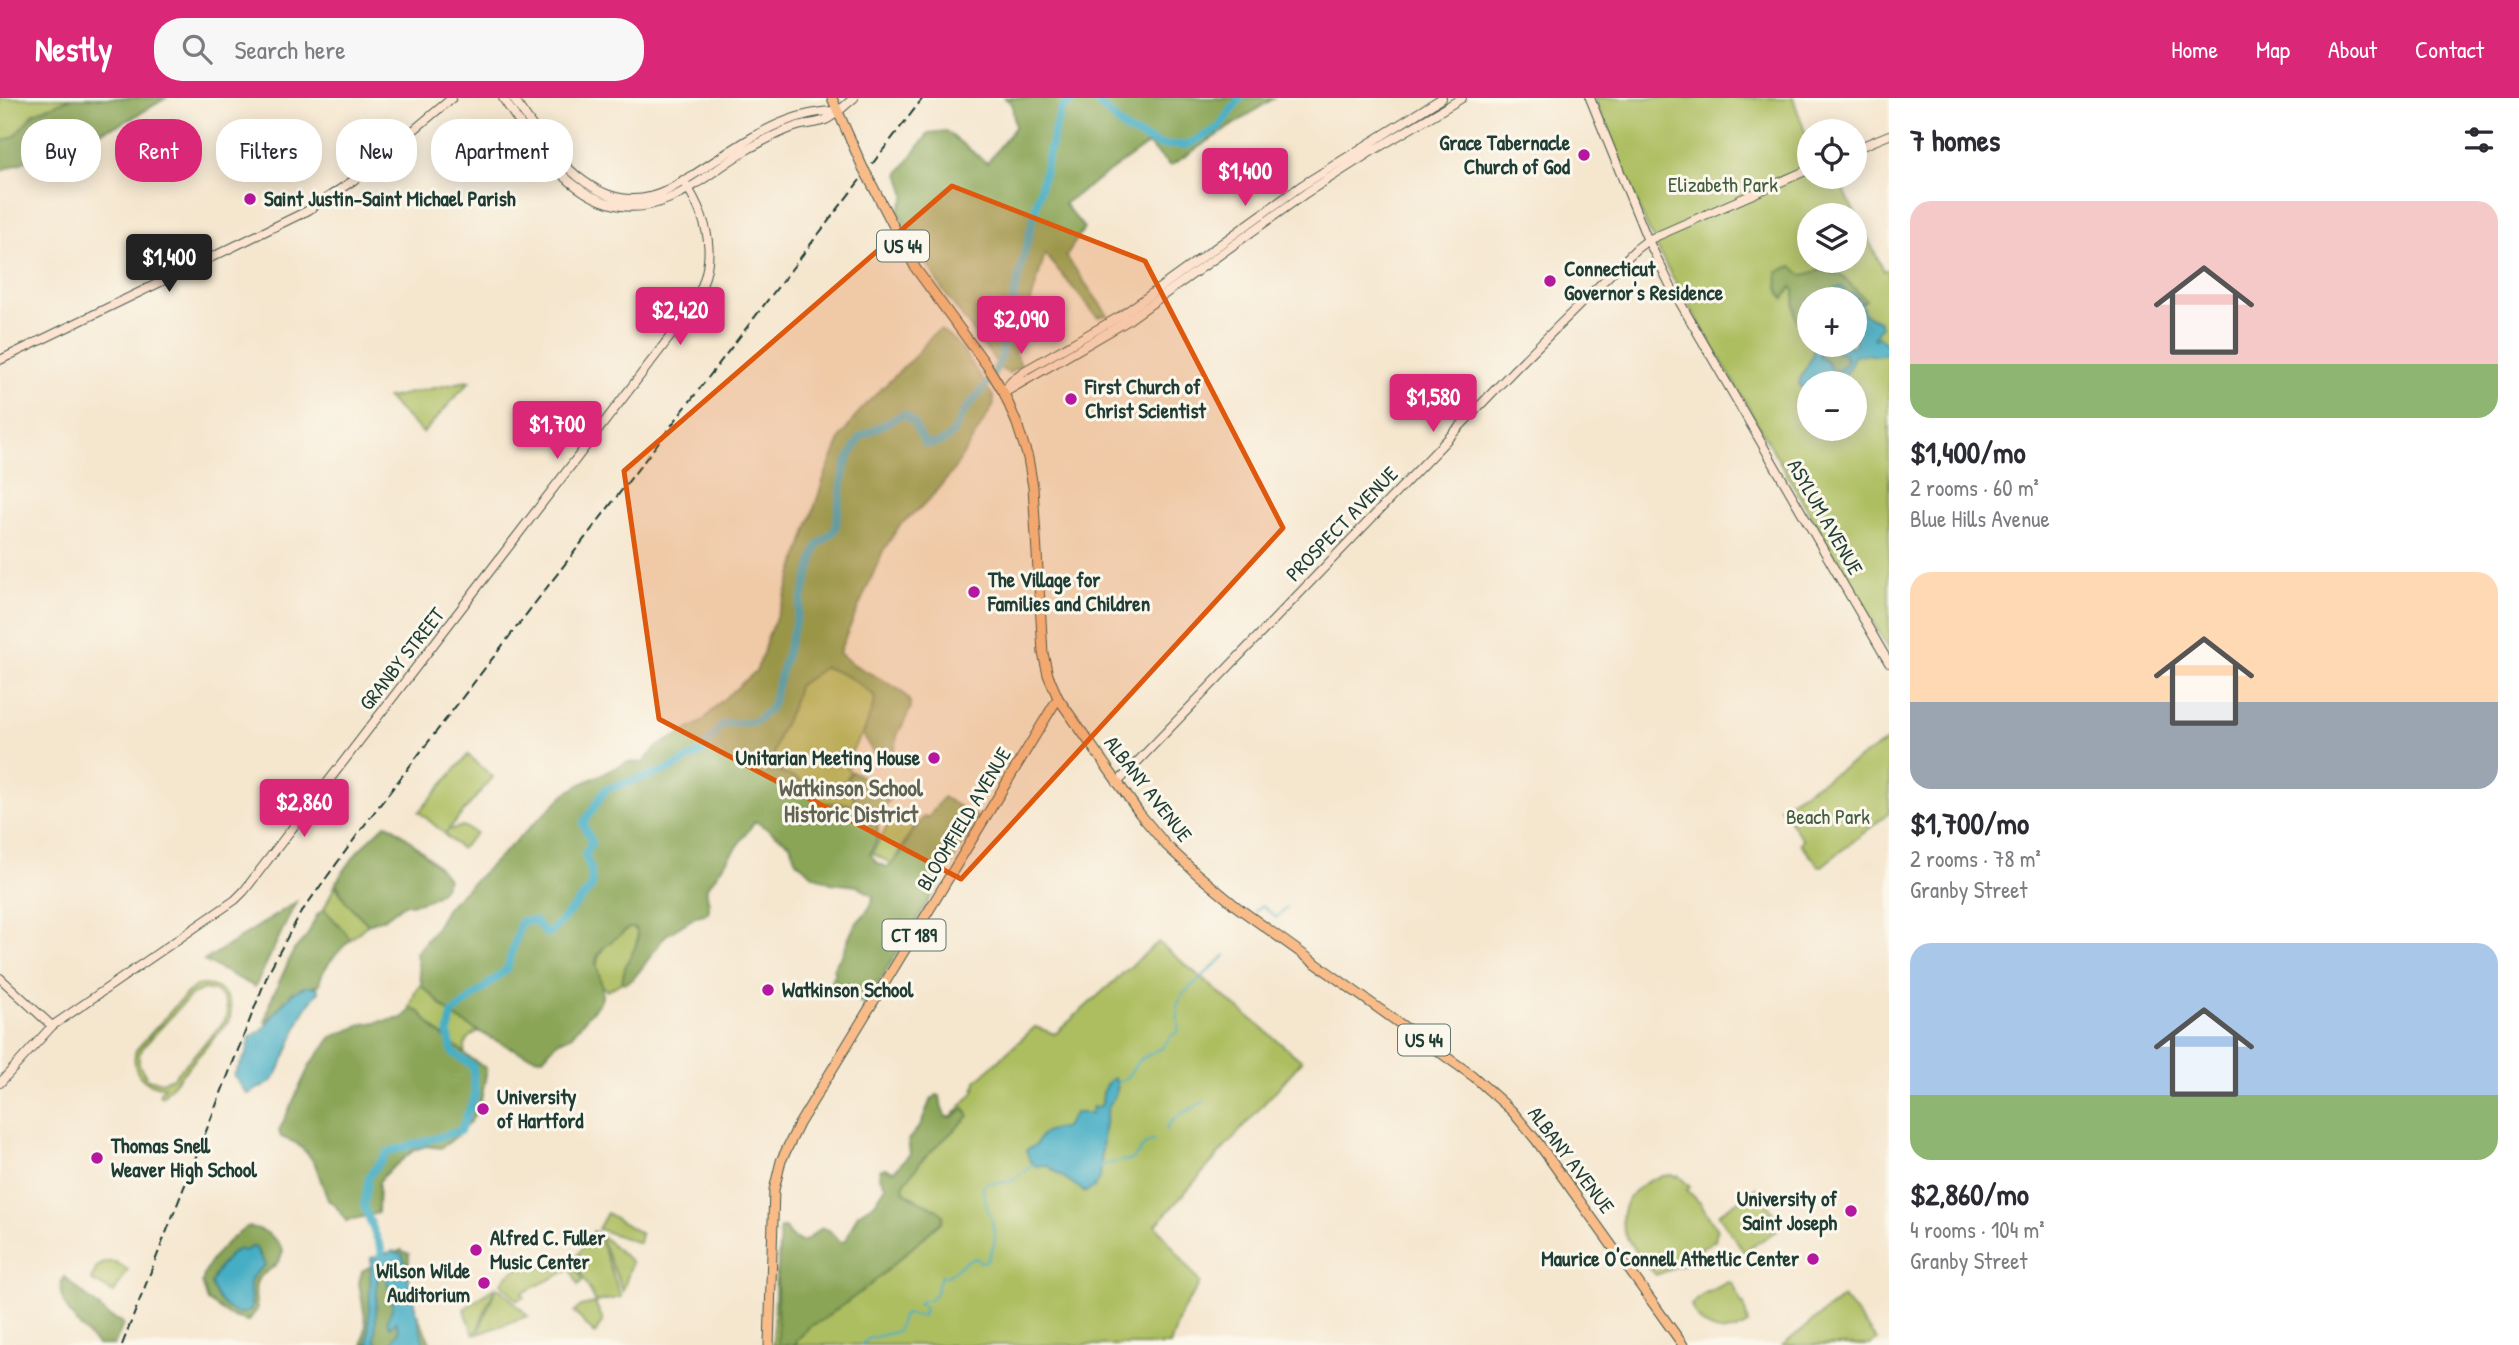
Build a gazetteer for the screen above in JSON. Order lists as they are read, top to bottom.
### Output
{
  "streets": {
    "main road": [
      "US 44",
      "ASYLUM AVENUE",
      "PROSPECT AVENUE",
      "GRANBY STREET",
      "ALBANY AVENUE",
      "BLOOMFIELD AVENUE",
      "CT 189"
    ]
  },
  "crossings": [
    ["ASYLUM AVENUE", "PROSPECT AVENUE"],
    ["PROSPECT AVENUE", "ALBANY AVENUE"],
    ["ALBANY AVENUE", "BLOOMFIELD AVENUE"]
  ],
  "districts": ["Watkinson School Historic District"],
  "parks": ["Elizabeth Park", "Beach Park"],
  "places": [
    "Grace Tabernacle Church of God",
    "Saint Justin-Saint Michael Parish",
    "Connecticut Governor's Residence",
    "First Church of Christ Scientist",
    "The Village for Families and Children",
    "Unitarian Meeting House",
    "Watkinson School",
    "University of Hartford",
    "Thomas Snell Weaver High School",
    "University of Saint Joseph",
    "Alfred C. Fuller Music Center",
    "Maurice O'Connell Athetlic Center",
    "Wilson Wilde Auditorium"
  ],
  "page": {
    "header": "Nestly",
    "search": "Search here",
    "nav": [
      "Home",
      "Map",
      "About",
      "Contact"
    ],
    "heading": "7 homes",
    "map_buttons": ["+", "−"],
    "chip": [
      "Buy",
      "Rent",
      "Filters",
      "New",
      "Apartment"
    ],
    "price": [
      "$1,400",
      "$1,400",
      "$2,420",
      "$2,090",
      "$1,580",
      "$1,700",
      "$2,860"
    ],
    "list": [
      {
        "name": "$1,400/mo",
        "note": "2 rooms · 60 m² · Blue Hills Avenue"
      },
      {
        "name": "$1,700/mo",
        "note": "2 rooms · 78 m² · Granby Street"
      },
      {
        "name": "$2,860/mo",
        "note": "4 rooms · 104 m² · Granby Street"
      }
    ]
  }
}
